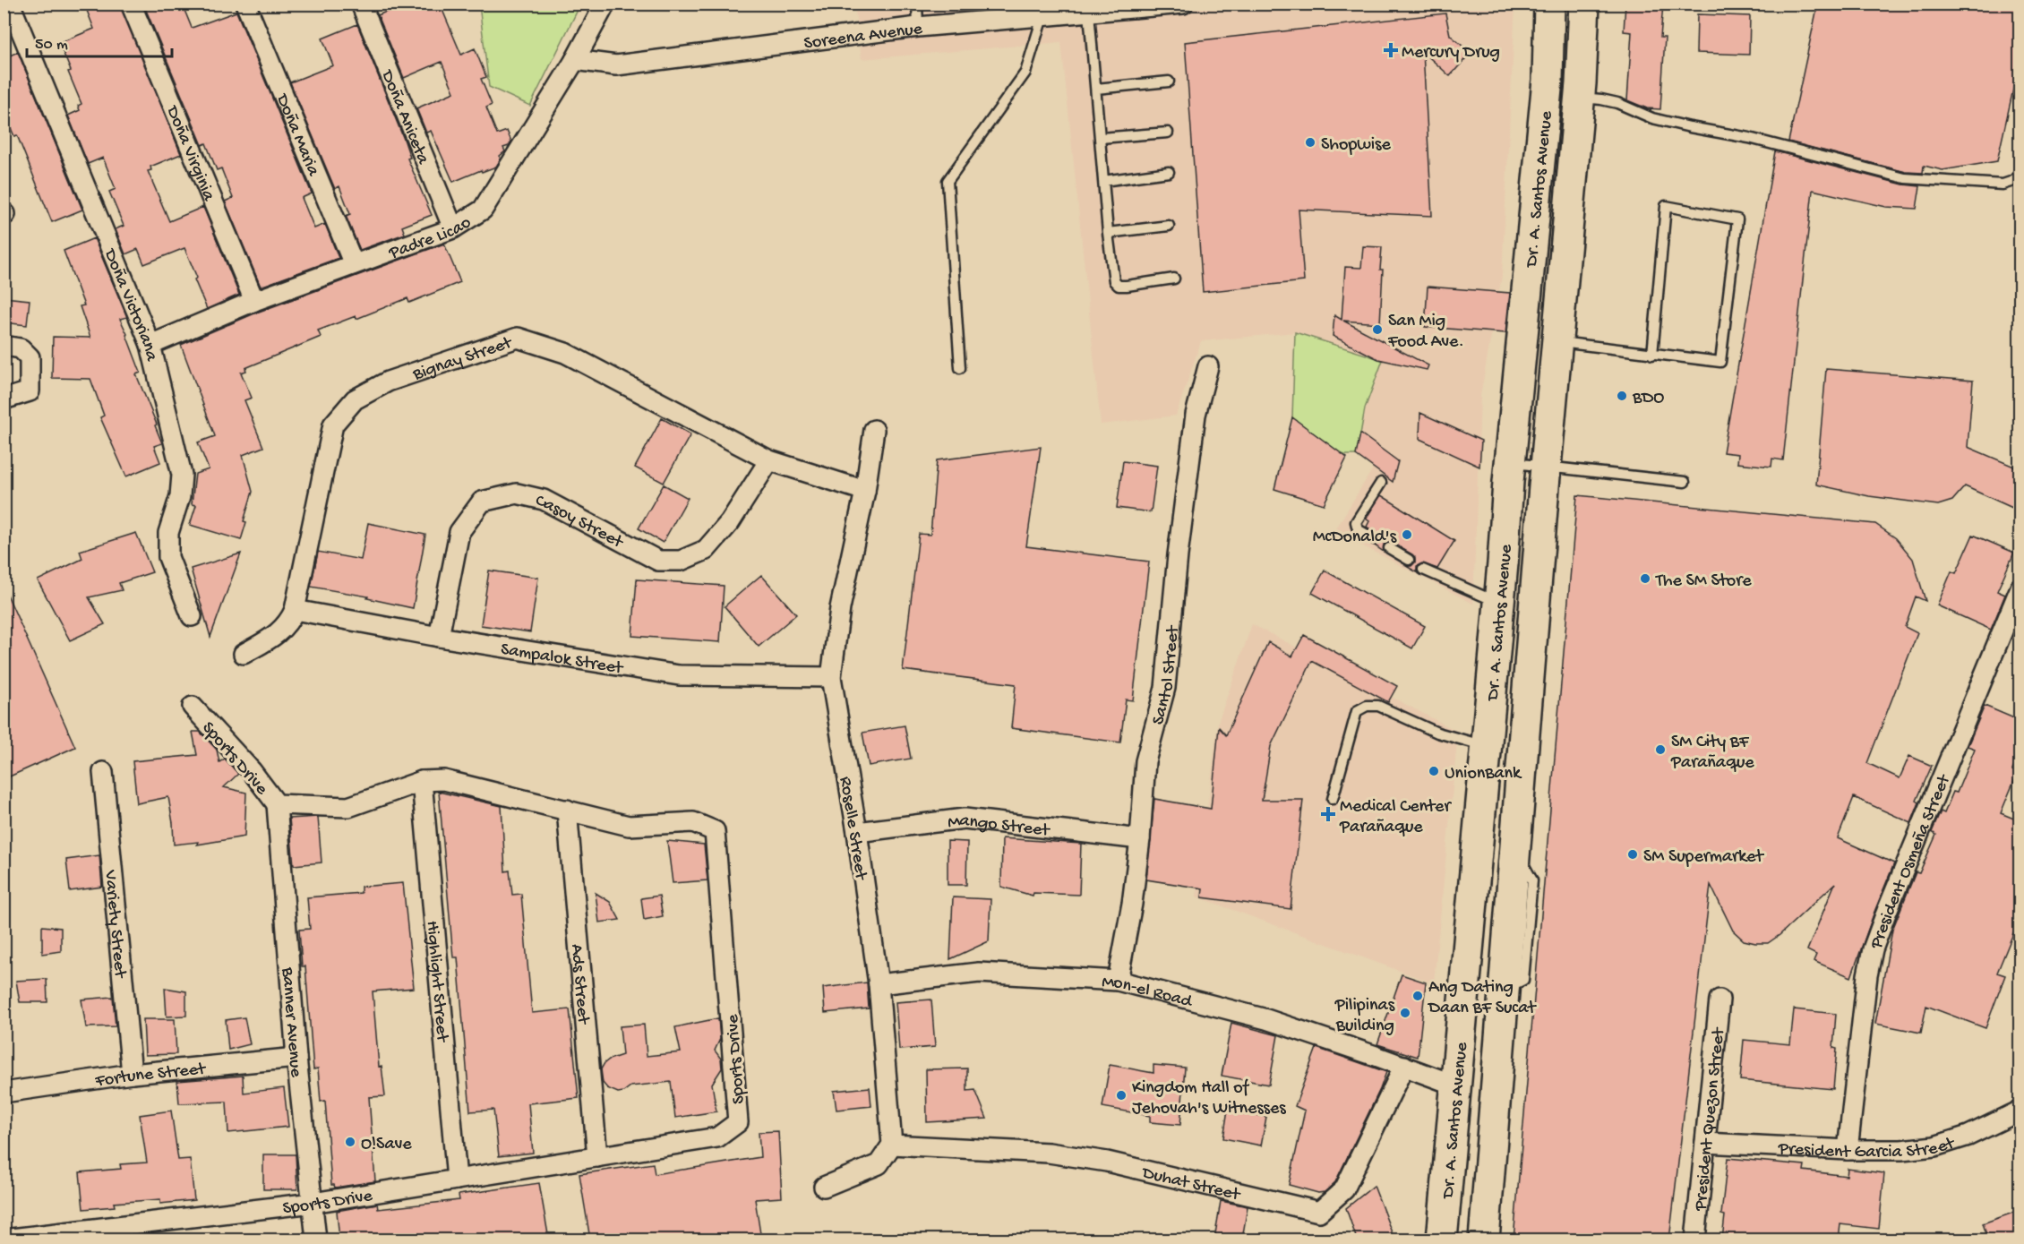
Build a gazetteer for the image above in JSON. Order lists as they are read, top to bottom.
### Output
{
  "streets": {
    "main road": ["Dr. A. Santos Avenue"],
    "street": [
      "Soreena Avenue",
      "Doña Aniceta",
      "Doña Maria",
      "Doña Virginia",
      "Padre Licao",
      "Doña Victoriana",
      "Bignay Street",
      "Casoy Street",
      "Sampalok Street",
      "Santol Street",
      "Sports Drive",
      "Mango Street",
      "Roselle Street",
      "President Osmeña Street",
      "Variety Street",
      "Highlight Street",
      "Ads Street",
      "Mon-el Road",
      "Banner Avenue",
      "Fortune Street",
      "President Quezon Street",
      "President Garcia Street",
      "Duhat Street"
    ]
  },
  "crossings": [
    ["Soreena Avenue", "Padre Licao"],
    ["Doña Aniceta", "Padre Licao"],
    ["Doña Maria", "Padre Licao"],
    ["Doña Virginia", "Padre Licao"],
    ["Dr. A. Santos Avenue", "Mon-el Road"],
    ["Padre Licao", "Doña Victoriana"],
    ["Bignay Street", "Casoy Street"],
    ["Bignay Street", "Sampalok Street"],
    ["Bignay Street", "Roselle Street"],
    ["Casoy Street", "Sampalok Street"],
    ["Sampalok Street", "Roselle Street"],
    ["Santol Street", "Mango Street"],
    ["Santol Street", "Mon-el Road"],
    ["Sports Drive", "Highlight Street"],
    ["Sports Drive", "Ads Street"],
    ["Sports Drive", "Banner Avenue"],
    ["Mango Street", "Roselle Street"],
    ["Roselle Street", "Mon-el Road"],
    ["Roselle Street", "Duhat Street"],
    ["President Osmeña Street", "President Garcia Street"],
    ["Variety Street", "Fortune Street"],
    ["Mon-el Road", "Duhat Street"],
    ["Banner Avenue", "Fortune Street"],
    ["President Quezon Street", "President Garcia Street"]
  ],
  "places": {
    "health": ["Mercury Drug", "Medical Center Parañaque"],
    "other": [
      "Shopwise",
      "San Mig Food Ave.",
      "BDO",
      "McDonald's",
      "The SM Store",
      "SM City BF Parañaque",
      "UnionBank",
      "SM Supermarket",
      "Ang Dating Daan BF Sucat",
      "Pilipinas Building",
      "Kingdom Hall of Jehovah's Witnesses",
      "O!Save"
    ]
  },
  "scale_bar": "50 m"
}
